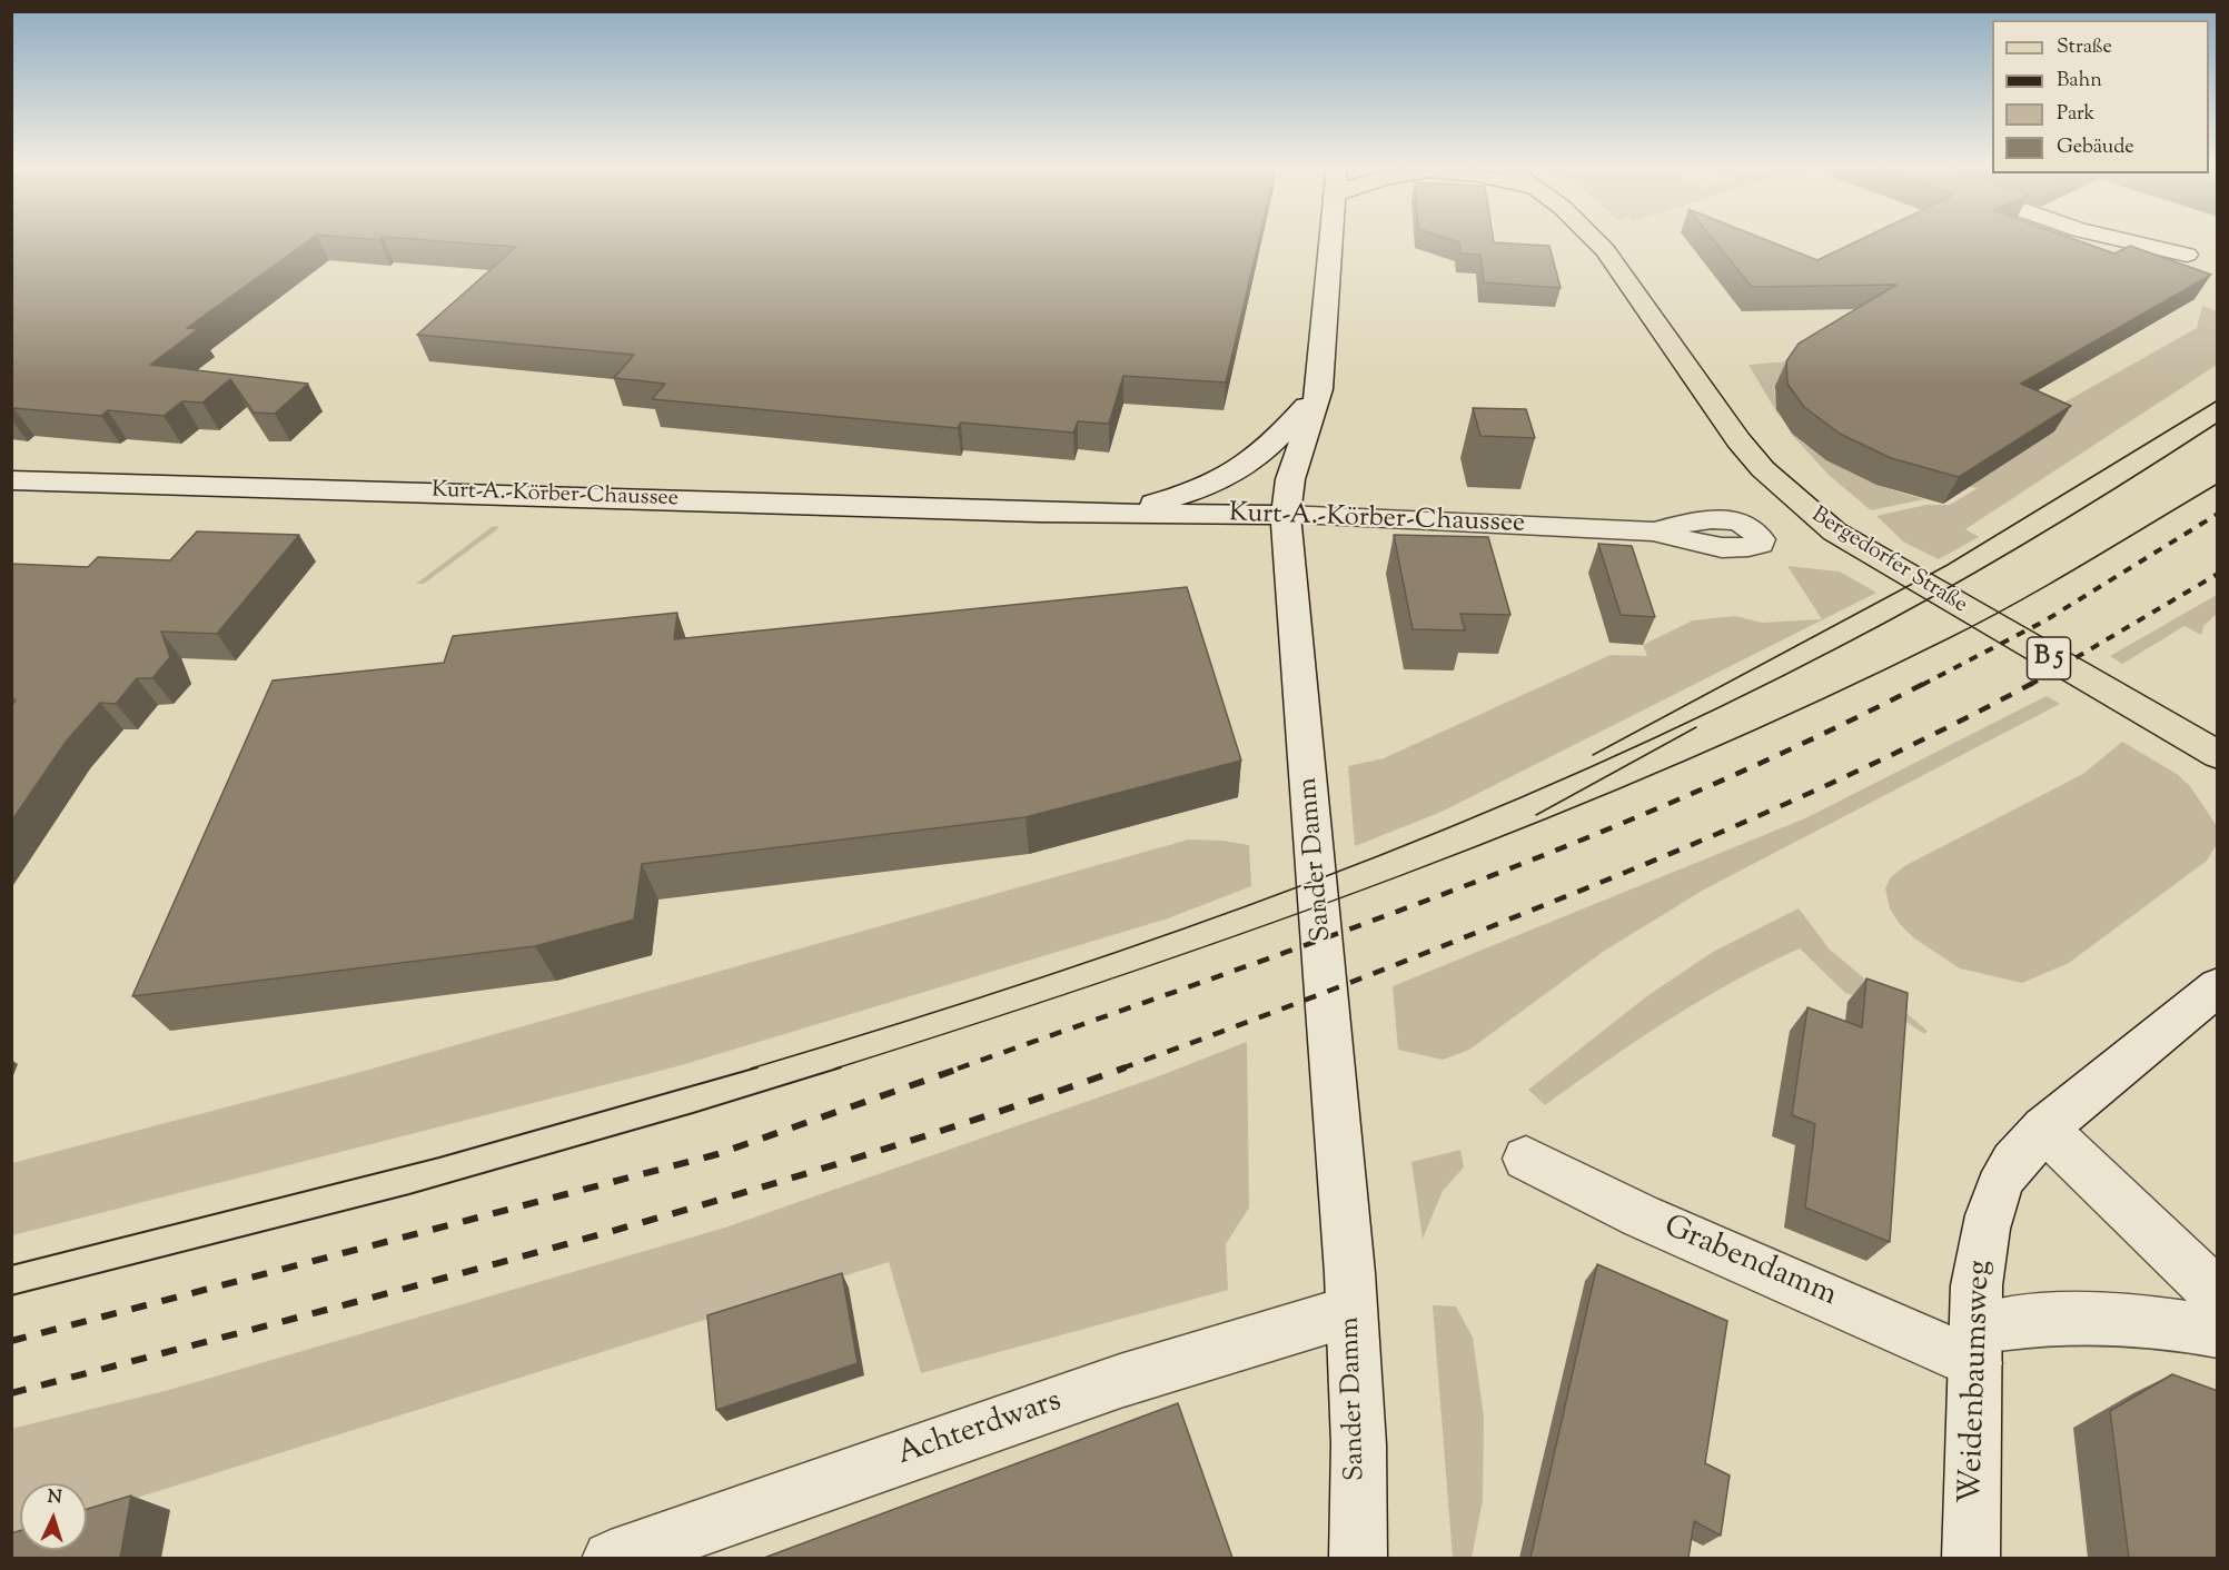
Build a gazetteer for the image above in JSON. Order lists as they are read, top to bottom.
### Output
{
  "streets": {
    "main road": [
      "Kurt-A.-Körber-Chaussee",
      "Bergedorfer Straße",
      "B 5",
      "Sander Damm",
      "Grabendamm",
      "Weidenbaumsweg",
      "Achterdwars"
    ]
  },
  "crossings": [
    ["Kurt-A.-Körber-Chaussee", "Sander Damm"],
    ["Sander Damm", "Achterdwars"],
    ["Grabendamm", "Weidenbaumsweg"]
  ],
  "legend": [
    "Straße",
    "Bahn",
    "Park",
    "Gebäude"
  ],
  "north": "top"
}
